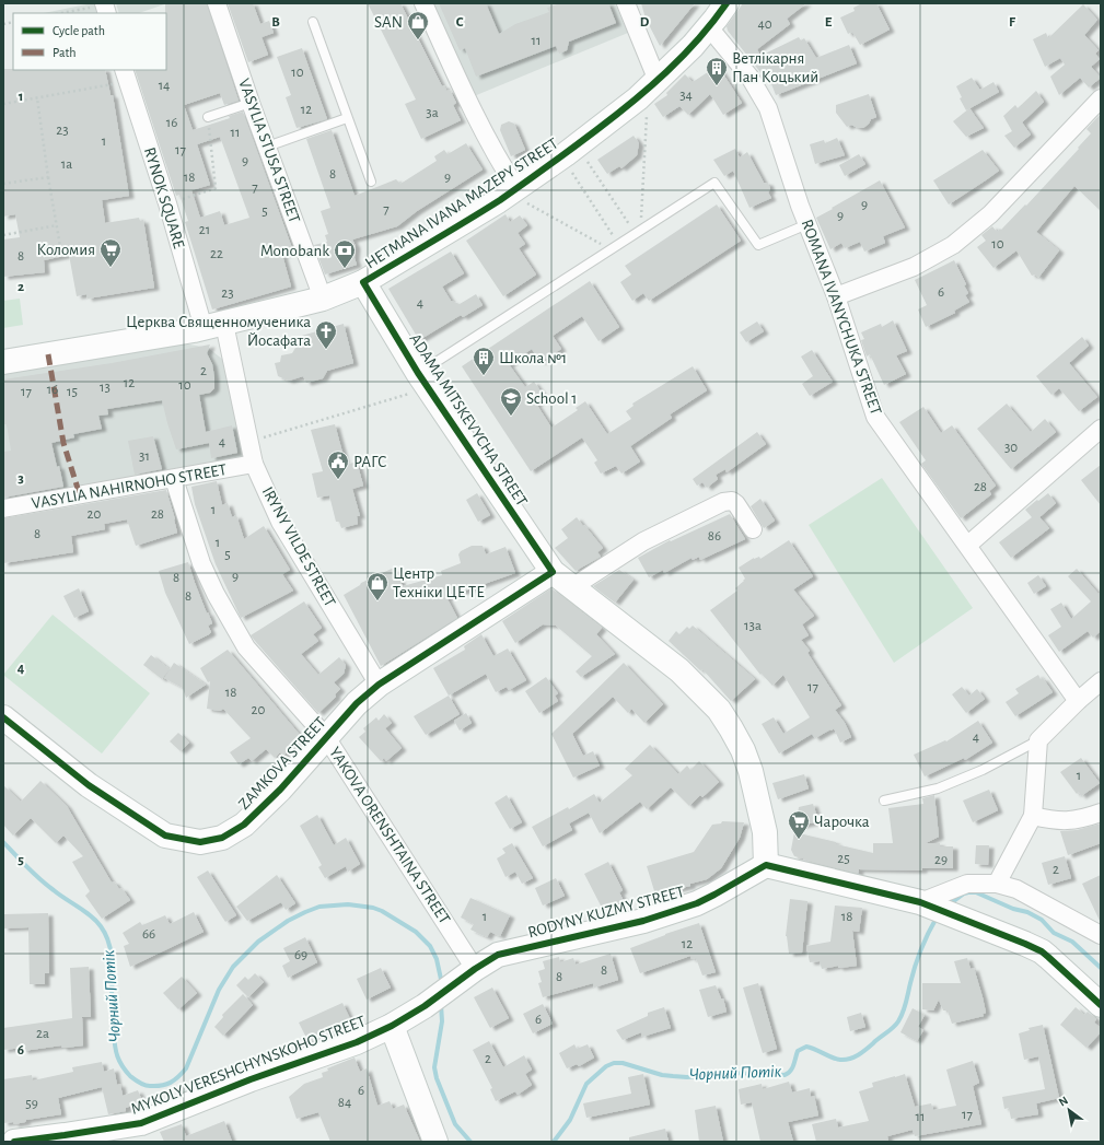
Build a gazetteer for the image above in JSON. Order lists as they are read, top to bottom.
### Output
{
  "streets": {
    "main road": [
      "HETMANA IVANA MAZEPY STREET",
      "ADAMA MITSKEVYCHA STREET",
      "ZAMKOVA STREET",
      "RODYNY KUZMY STREET",
      "MYKOLY VERESHCHYNSKOHO STREET"
    ],
    "street": [
      "VASYLIA STUSA STREET",
      "RYNOK SQUARE",
      "ROMANA IVANYCHUKA STREET",
      "VASYLIA NAHIRNOHO STREET",
      "IRYNY VILDE STREET",
      "YAKOVA ORENSHTAINA STREET"
    ]
  },
  "crossings": [
    ["VASYLIA STUSA STREET", "HETMANA IVANA MAZEPY STREET"],
    ["RYNOK SQUARE", "HETMANA IVANA MAZEPY STREET"],
    ["RYNOK SQUARE", "IRYNY VILDE STREET"],
    ["HETMANA IVANA MAZEPY STREET", "ROMANA IVANYCHUKA STREET"],
    ["HETMANA IVANA MAZEPY STREET", "ADAMA MITSKEVYCHA STREET"],
    ["HETMANA IVANA MAZEPY STREET", "IRYNY VILDE STREET"],
    ["ADAMA MITSKEVYCHA STREET", "ZAMKOVA STREET"],
    ["ADAMA MITSKEVYCHA STREET", "RODYNY KUZMY STREET"],
    ["VASYLIA NAHIRNOHO STREET", "IRYNY VILDE STREET"],
    ["VASYLIA NAHIRNOHO STREET", "YAKOVA ORENSHTAINA STREET"],
    ["IRYNY VILDE STREET", "ZAMKOVA STREET"],
    ["ZAMKOVA STREET", "YAKOVA ORENSHTAINA STREET"],
    ["YAKOVA ORENSHTAINA STREET", "RODYNY KUZMY STREET"],
    ["RODYNY KUZMY STREET", "MYKOLY VERESHCHYNSKOHO STREET"]
  ],
  "water": ["Чорний Потік"],
  "places": {
    "shop": ["SAN", "Центр Техніки ЦЕ ТЕ"],
    "building": ["Ветлікарня Пан Коцький", "Школа №1"],
    "supermarket": ["Коломия", "Чарочка"],
    "bank": ["Monobank"],
    "church": ["Церква Священномученика Йосафата"],
    "school or university": ["School 1"],
    "public building": ["РАГС"]
  },
  "house_numbers": [
    "40",
    "11",
    "10",
    "14",
    "34",
    "12",
    "3а",
    "16",
    "23",
    "11",
    "1",
    "17",
    "9",
    "1а",
    "8",
    "18",
    "9",
    "7",
    "9",
    "7",
    "5",
    "9",
    "21",
    "10",
    "22",
    "8",
    "6",
    "23",
    "4",
    "2",
    "12",
    "10",
    "13",
    "16",
    "17",
    "15",
    "4",
    "30",
    "31",
    "28",
    "1",
    "20",
    "28",
    "8",
    "86",
    "1",
    "5",
    "9",
    "8",
    "8",
    "13а",
    "17",
    "18",
    "20",
    "4",
    "1",
    "25",
    "29",
    "2",
    "1",
    "18",
    "66",
    "12",
    "69",
    "8",
    "8",
    "6",
    "2а",
    "2",
    "6",
    "84",
    "59",
    "17",
    "11"
  ],
  "legend": ["Cycle path", "Path"],
  "north": "top left",
  "grid": {
    "columns": [
      "B",
      "C",
      "D",
      "E",
      "F"
    ],
    "rows": [
      "1",
      "2",
      "3",
      "4",
      "5",
      "6"
    ]
  }
}
